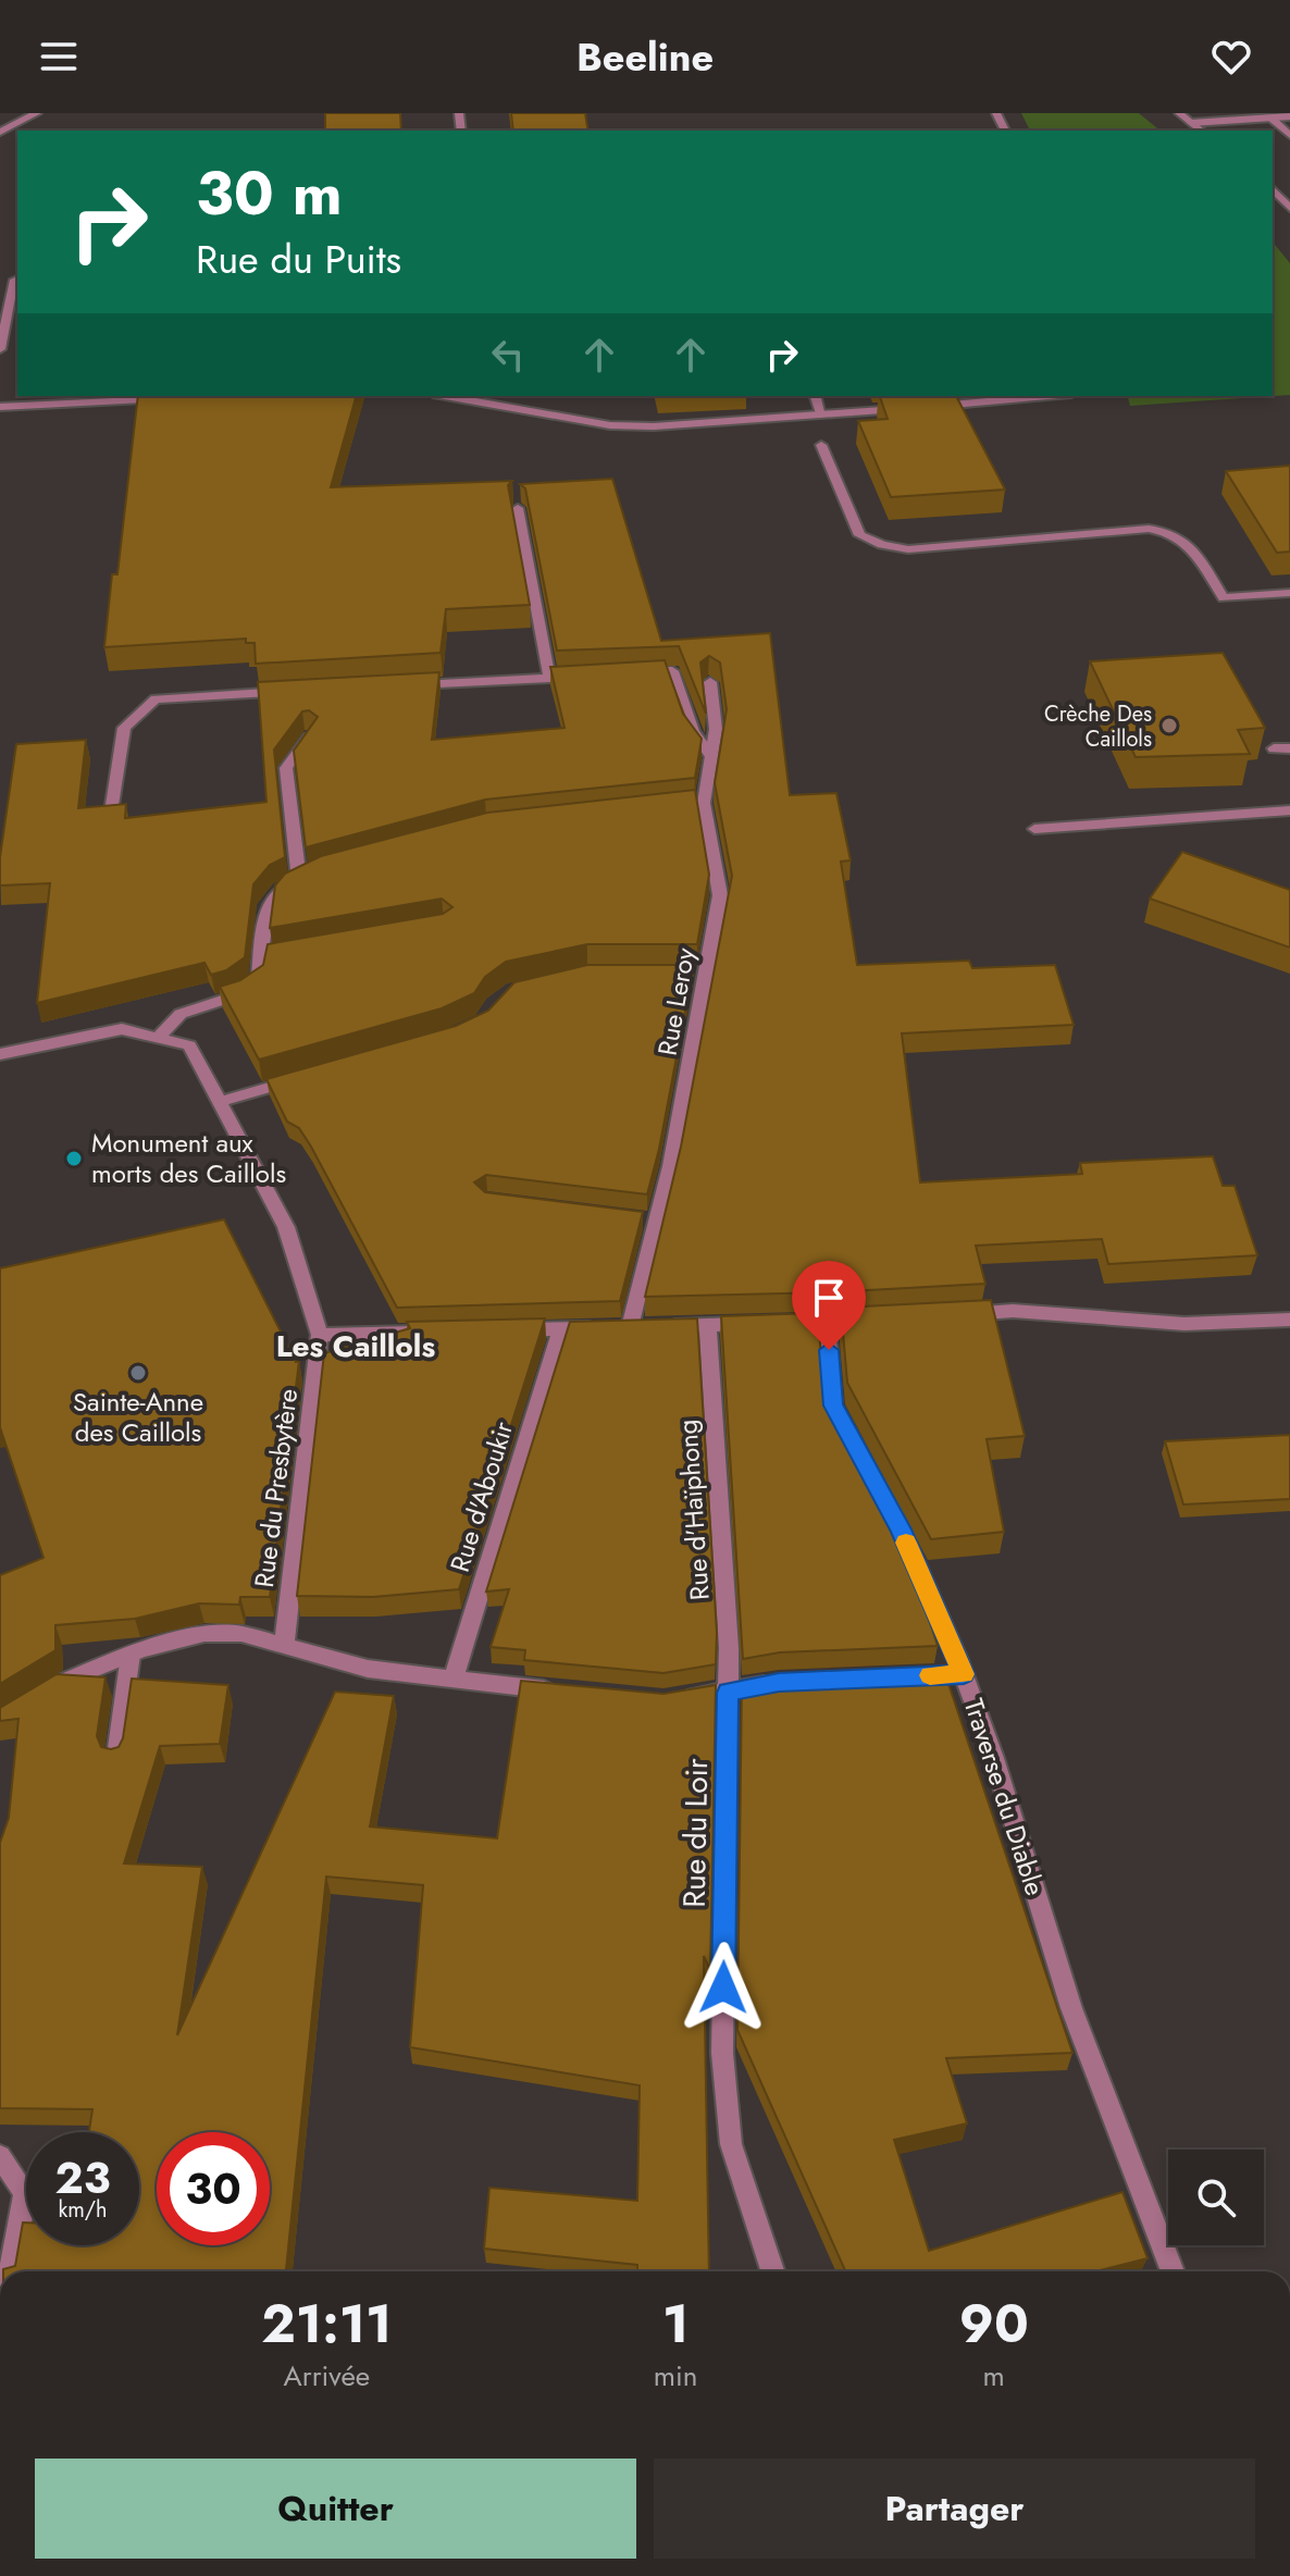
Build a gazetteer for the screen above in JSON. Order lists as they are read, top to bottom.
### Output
{
  "streets": {
    "street": [
      "Rue Leroy",
      "Rue du Presbytère",
      "Rue d'Aboukir",
      "Rue d'Haïphong",
      "Traverse du Diable",
      "Rue du Loir"
    ]
  },
  "crossings": [
    ["Rue d'Haïphong", "Rue du Loir"]
  ],
  "districts": ["Les Caillols"],
  "places": ["Crèche Des Caillols", "Monument aux morts des Caillols", "Sainte-Anne des Caillols"],
  "page": {
    "header": "Beeline",
    "turn": ["30 m", "Rue du Puits"],
    "speed": "23 km/h",
    "limit": "30",
    "eta": [
      "21:11",
      "Arrivée",
      "1",
      "min",
      "90",
      "m"
    ],
    "buttons": ["Quitter", "Partager"]
  }
}
